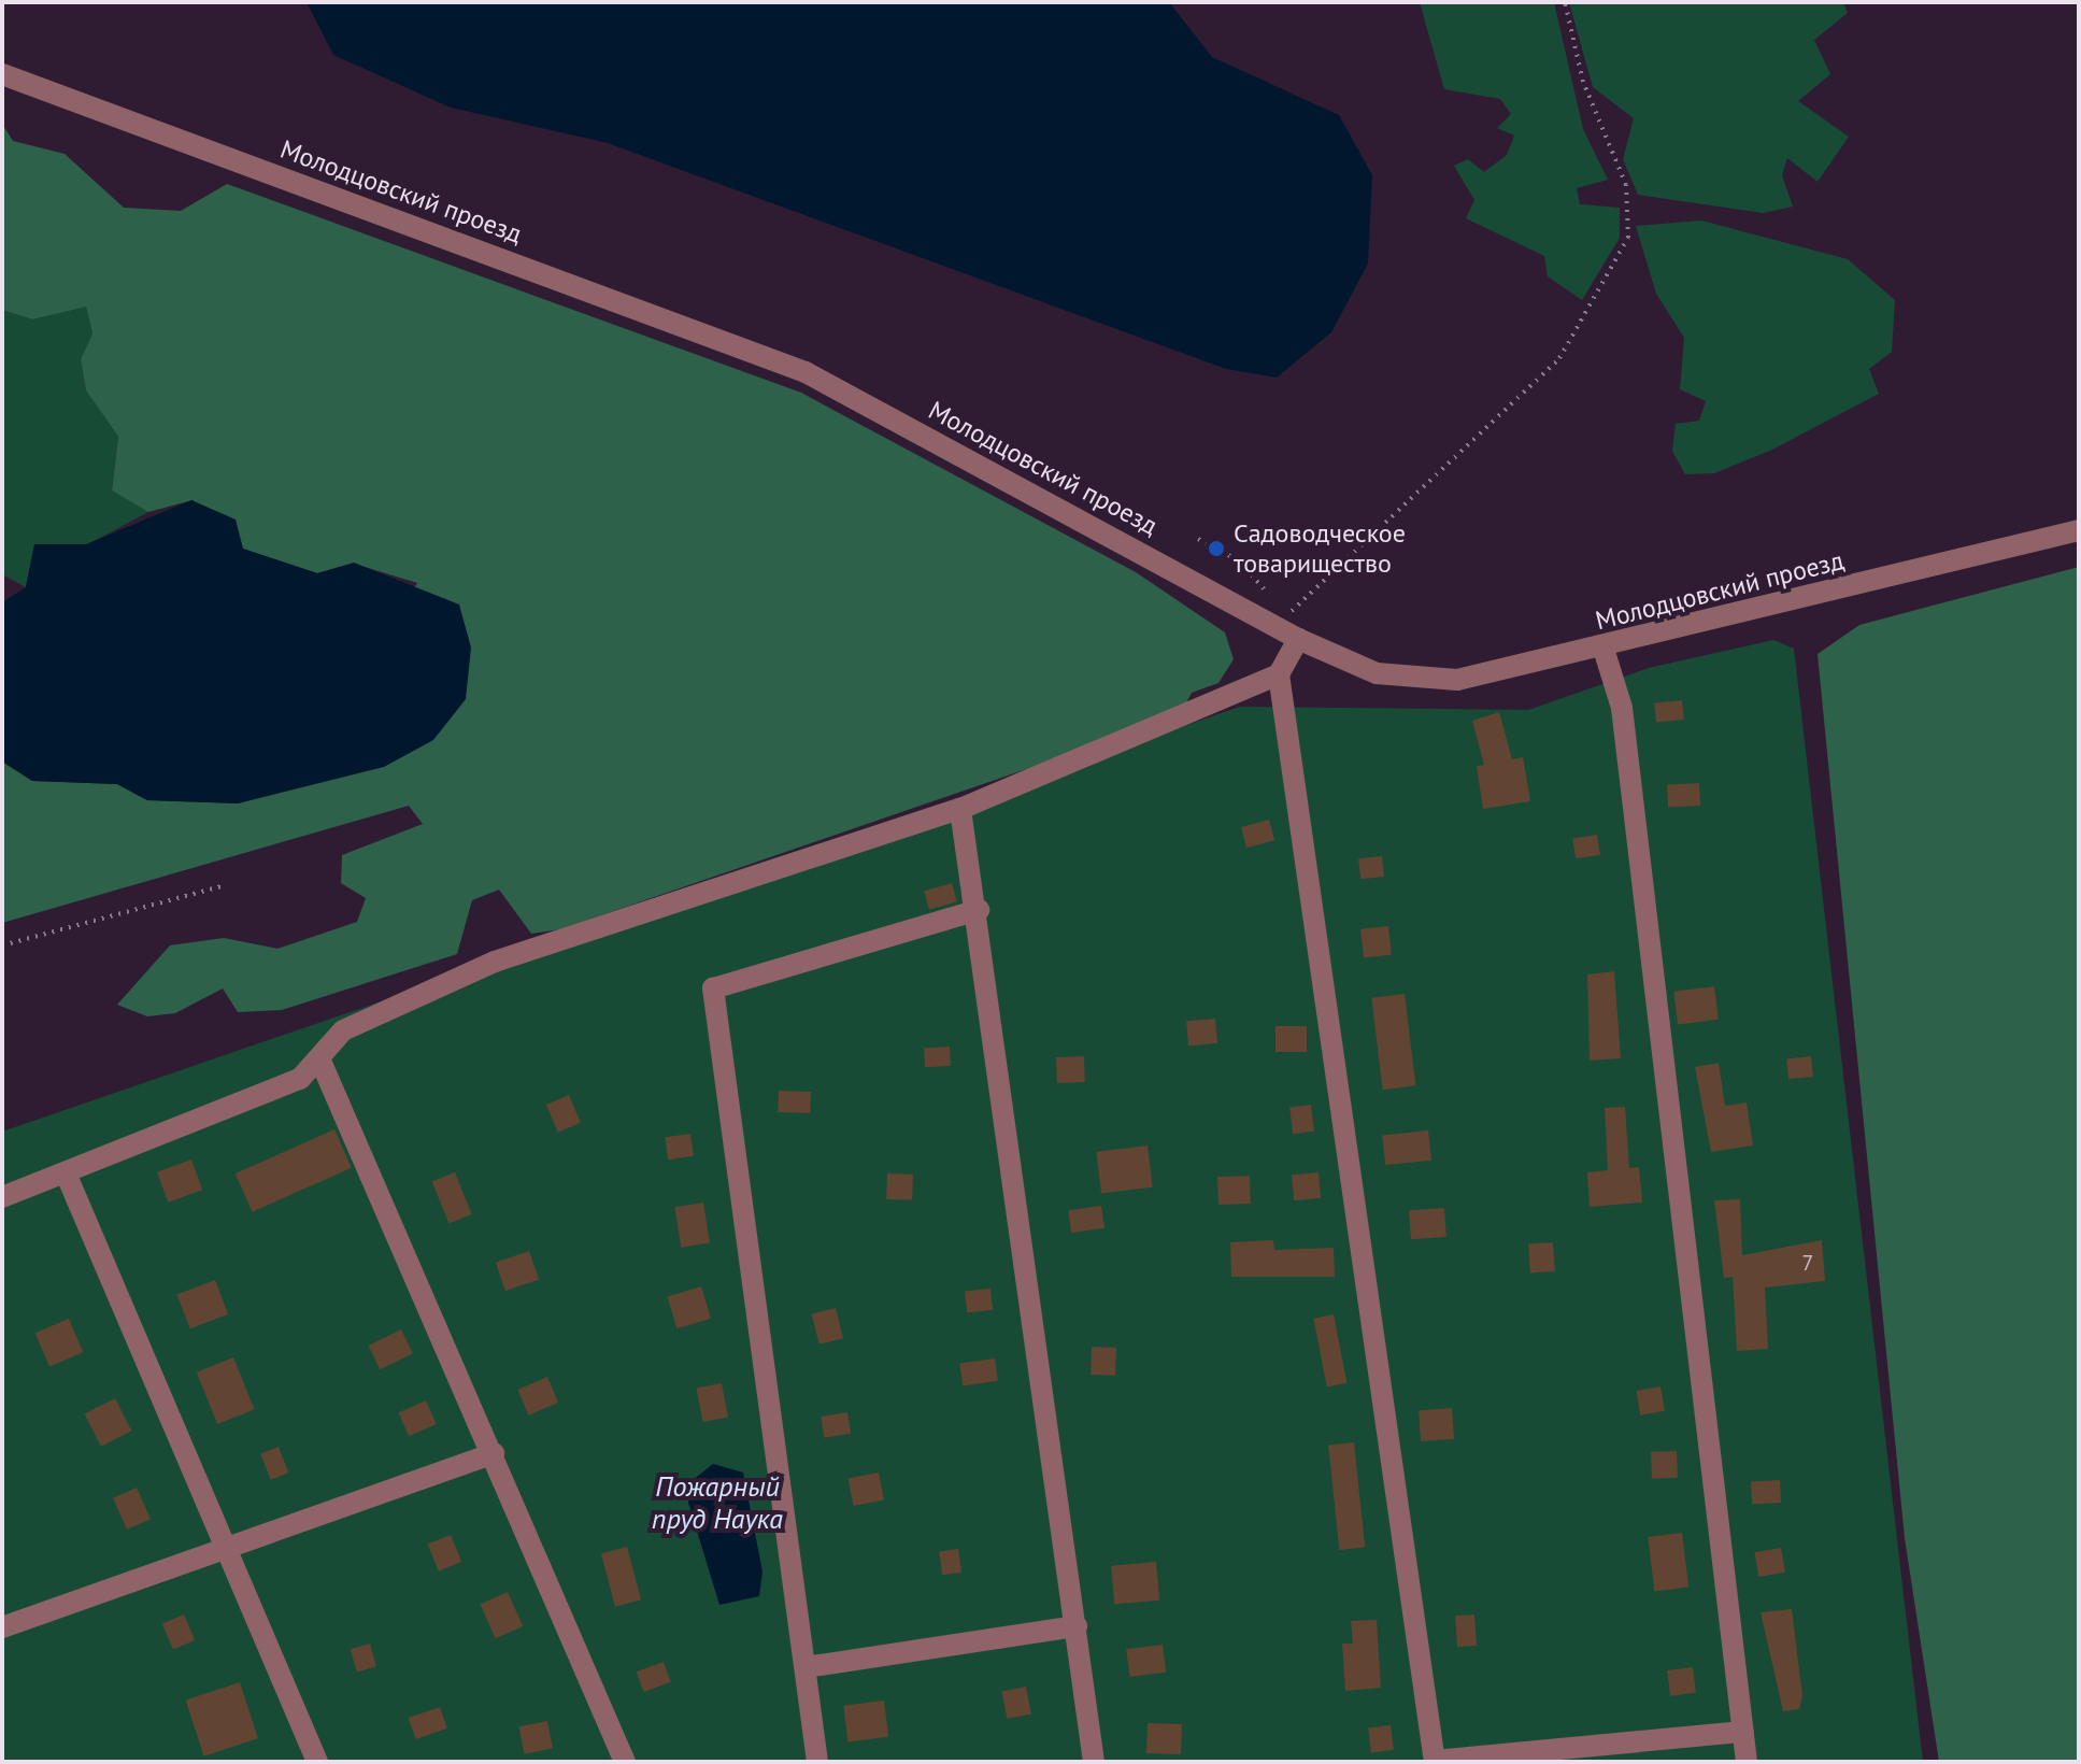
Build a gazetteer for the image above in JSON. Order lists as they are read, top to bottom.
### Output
{
  "streets": {
    "street": ["Молодцовский проезд"]
  },
  "water": ["Пожарный пруд Наука"],
  "places": ["Садоводческое товарищество"],
  "house_numbers": ["7"]
}
